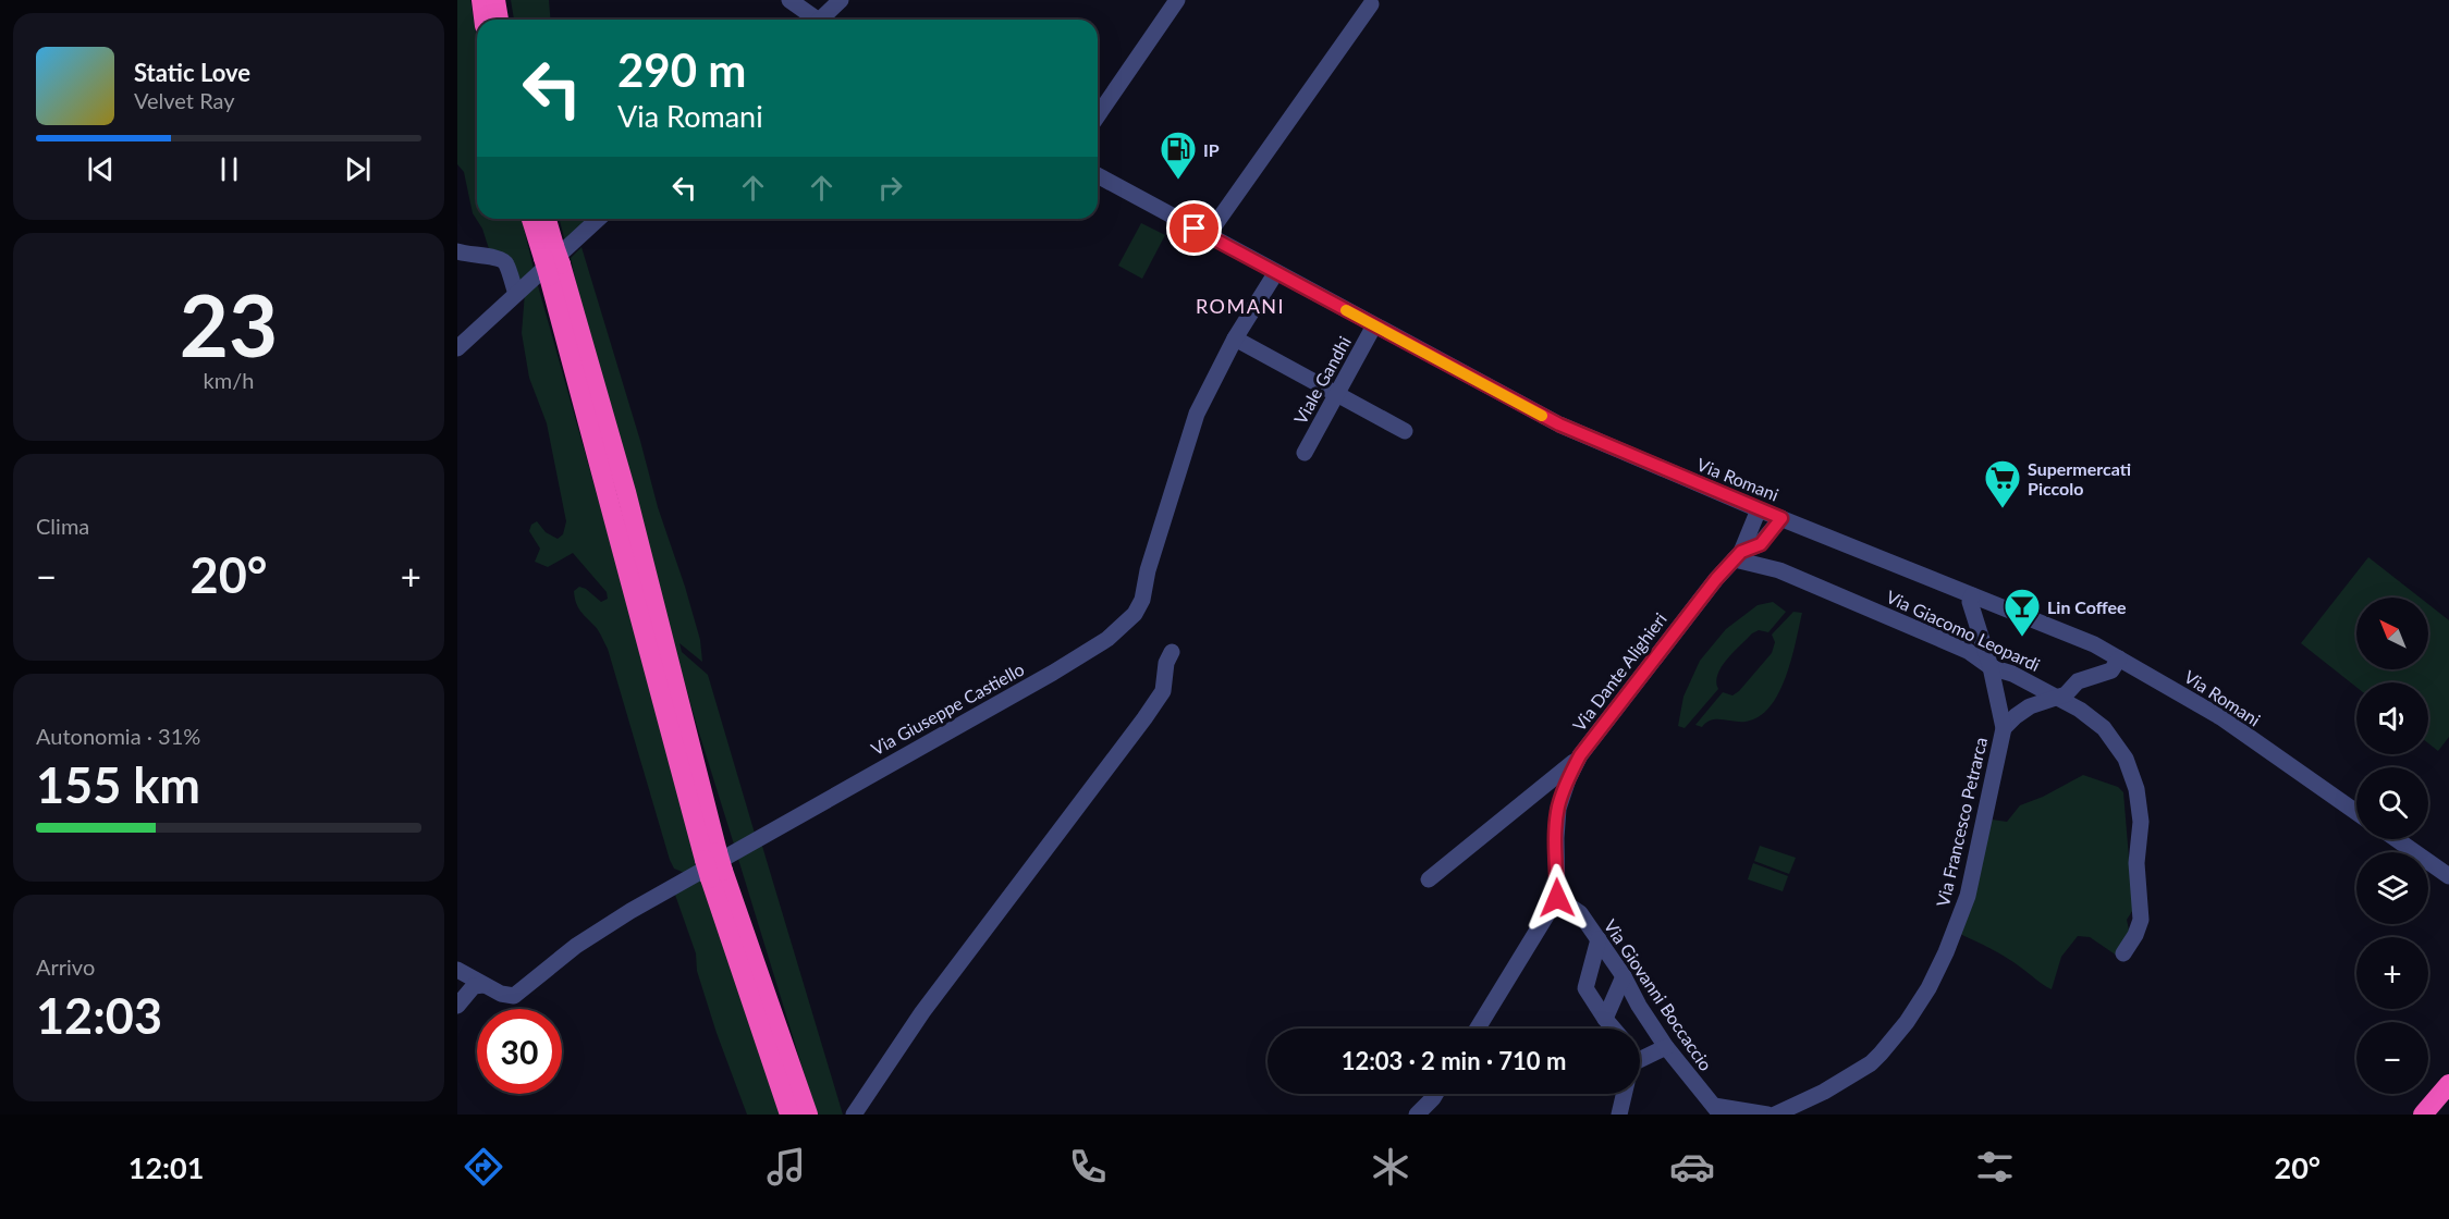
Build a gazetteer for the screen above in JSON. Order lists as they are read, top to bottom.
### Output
{
  "streets": {
    "street": [
      "Viale Gandhi",
      "Via Romani",
      "Via Giacomo Leopardi",
      "Via Dante Alighieri",
      "Via Giuseppe Castiello",
      "Via Francesco Petrarca",
      "Via Giovanni Boccaccio"
    ]
  },
  "crossings": [
    ["Viale Gandhi", "Via Romani"],
    ["Via Romani", "Via Dante Alighieri"],
    ["Via Romani", "Via Giuseppe Castiello"],
    ["Via Romani", "Via Francesco Petrarca"],
    ["Via Giacomo Leopardi", "Via Dante Alighieri"],
    ["Via Giacomo Leopardi", "Via Francesco Petrarca"],
    ["Via Dante Alighieri", "Via Giovanni Boccaccio"]
  ],
  "districts": ["ROMANI"],
  "places": {
    "fuel station": ["IP"],
    "supermarket": ["Supermercati Piccolo"],
    "bar": ["Lin Coffee"]
  },
  "north": "top left",
  "page": {
    "turn": ["290 m", "Via Romani"],
    "song": ["Static Love", "Velvet Ray"],
    "tile": [
      ["23", "km/h"],
      "Clima",
      ["Autonomia · 31%", "155 km"],
      ["Arrivo", "12:03"]
    ],
    "heat": ["−", "20°", "+"],
    "map_buttons": ["+", "−"],
    "limit": "30",
    "trip": "12:03 · 2 min · 710 m",
    "tabs": ["12:01", "20°"]
  }
}
